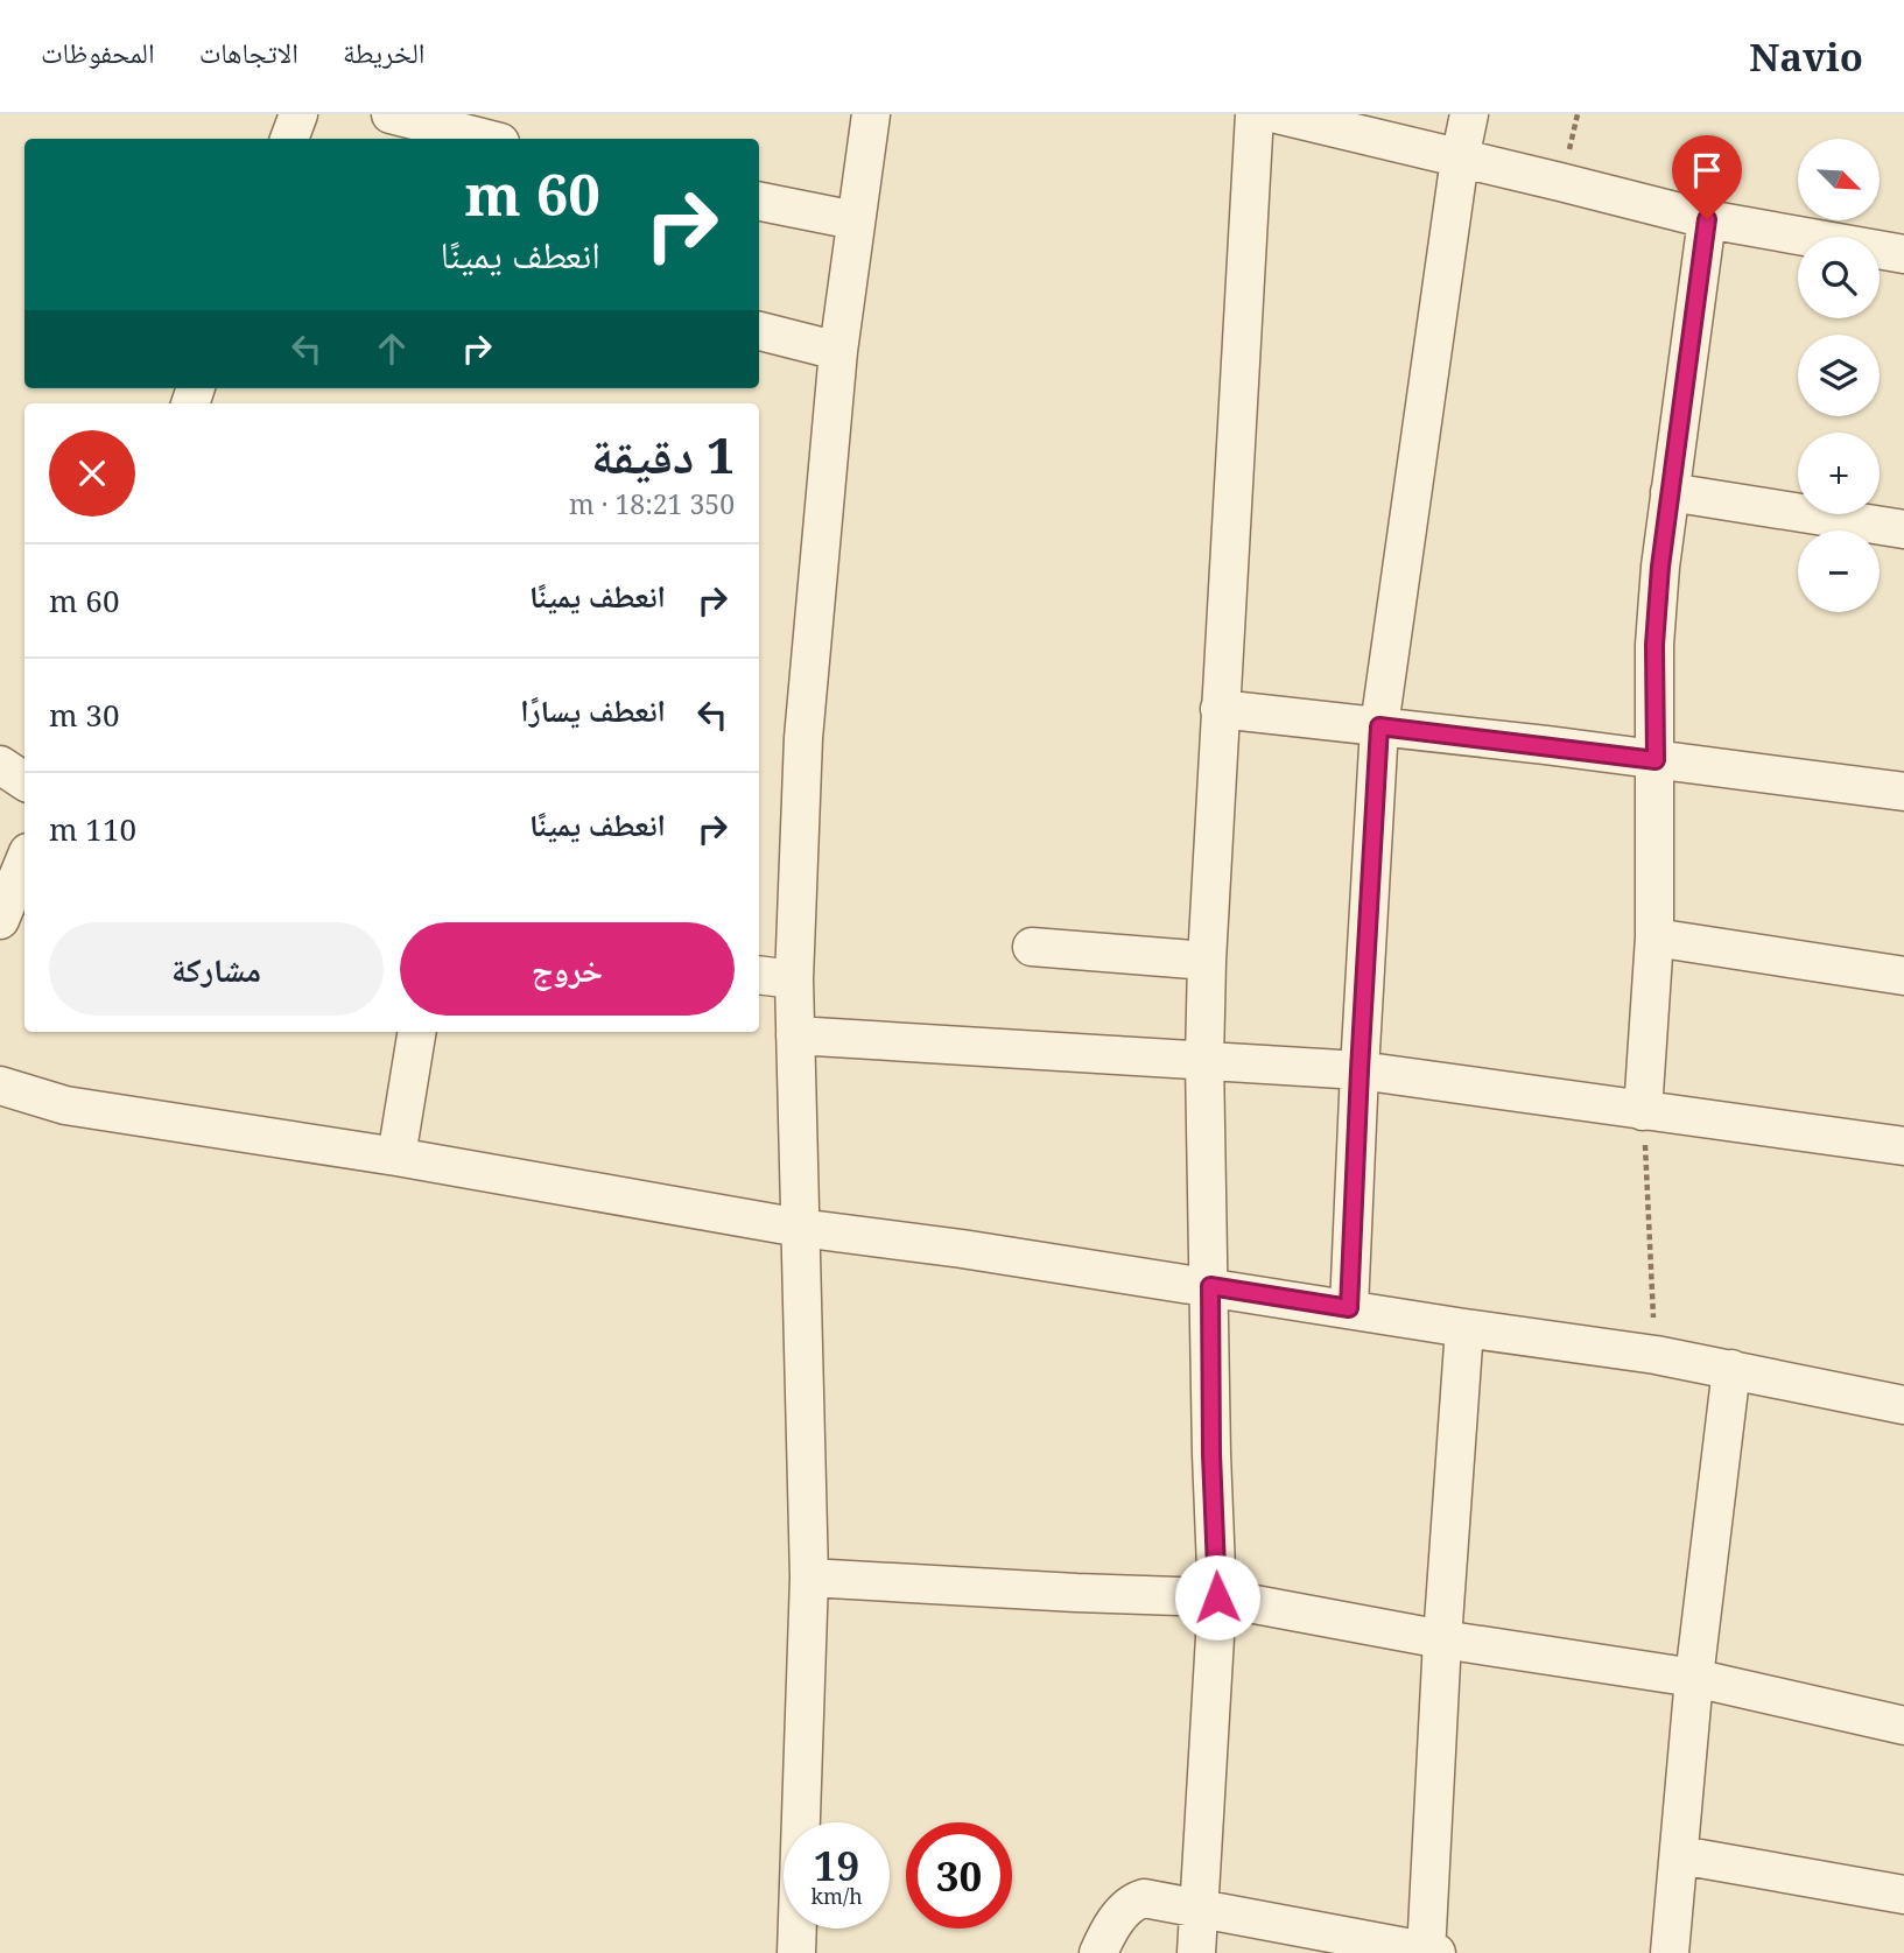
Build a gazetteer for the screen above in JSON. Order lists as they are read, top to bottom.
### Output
{
  "north": "bottom right",
  "page": {
    "header": "Navio",
    "nav": ["الخريطة", "الاتجاهات", "المحفوظات"],
    "map_buttons": ["+", "−"],
    "turn": ["60 m", "انعطف يمينًا"],
    "heading": ["1 دقيقة", "350 m · 18:21"],
    "list": [
      {
        "name": "انعطف يمينًا",
        "value": "60 m"
      },
      {
        "name": "انعطف يسارًا",
        "value": "30 m"
      },
      {
        "name": "انعطف يمينًا",
        "value": "110 m"
      }
    ],
    "buttons": ["خروج", "مشاركة"],
    "speed": "19 km/h",
    "limit": "30"
  }
}
